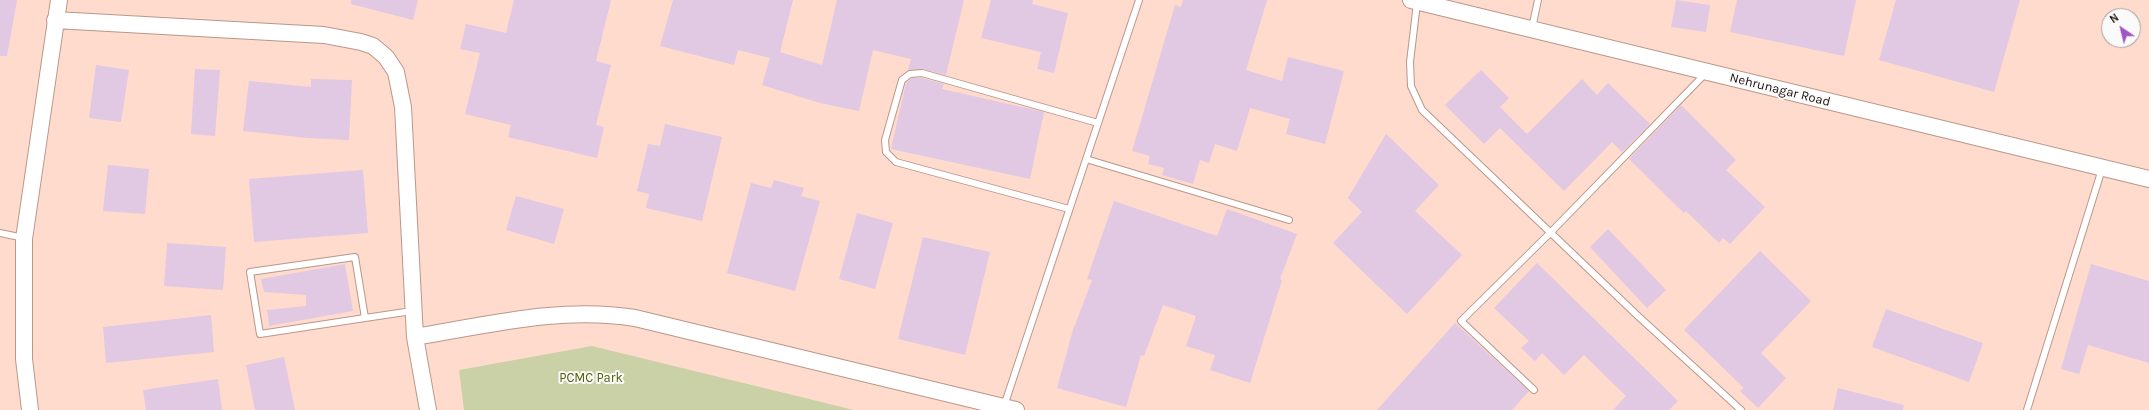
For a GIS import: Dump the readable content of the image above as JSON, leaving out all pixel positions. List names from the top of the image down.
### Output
{
  "streets": {
    "street": ["Nehrunagar Road"]
  },
  "parks": ["PCMC Park"],
  "north": "top left"
}
